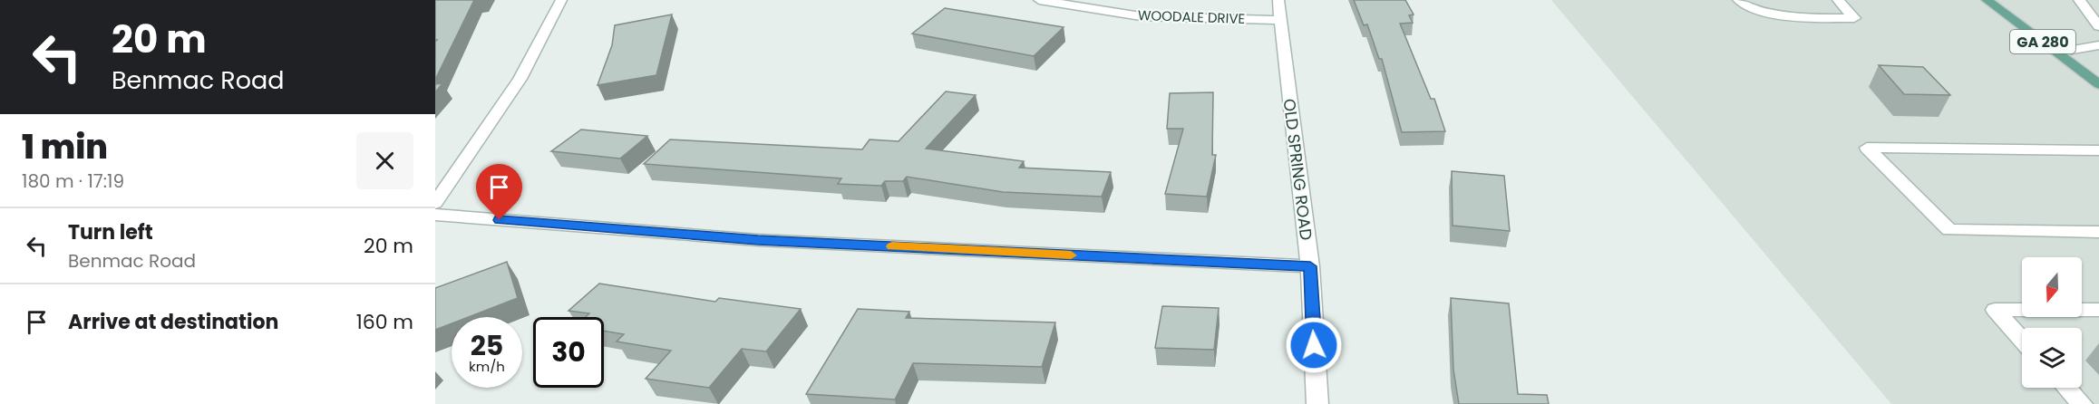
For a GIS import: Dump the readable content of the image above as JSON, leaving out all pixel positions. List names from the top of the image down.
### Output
{
  "streets": {
    "main road": ["GA 280"],
    "street": ["WOODALE DRIVE", "OLD SPRING ROAD"]
  },
  "crossings": [
    ["WOODALE DRIVE", "OLD SPRING ROAD"]
  ],
  "north": "bottom",
  "page": {
    "turn": ["20 m", "Benmac Road"],
    "heading": ["1 min", "180 m · 17:19"],
    "list": [
      {
        "name": "Turn left",
        "note": "Benmac Road",
        "value": "20 m"
      },
      {
        "name": "Arrive at destination",
        "value": "160 m"
      }
    ],
    "speed": "25 km/h",
    "limit": "30"
  }
}
